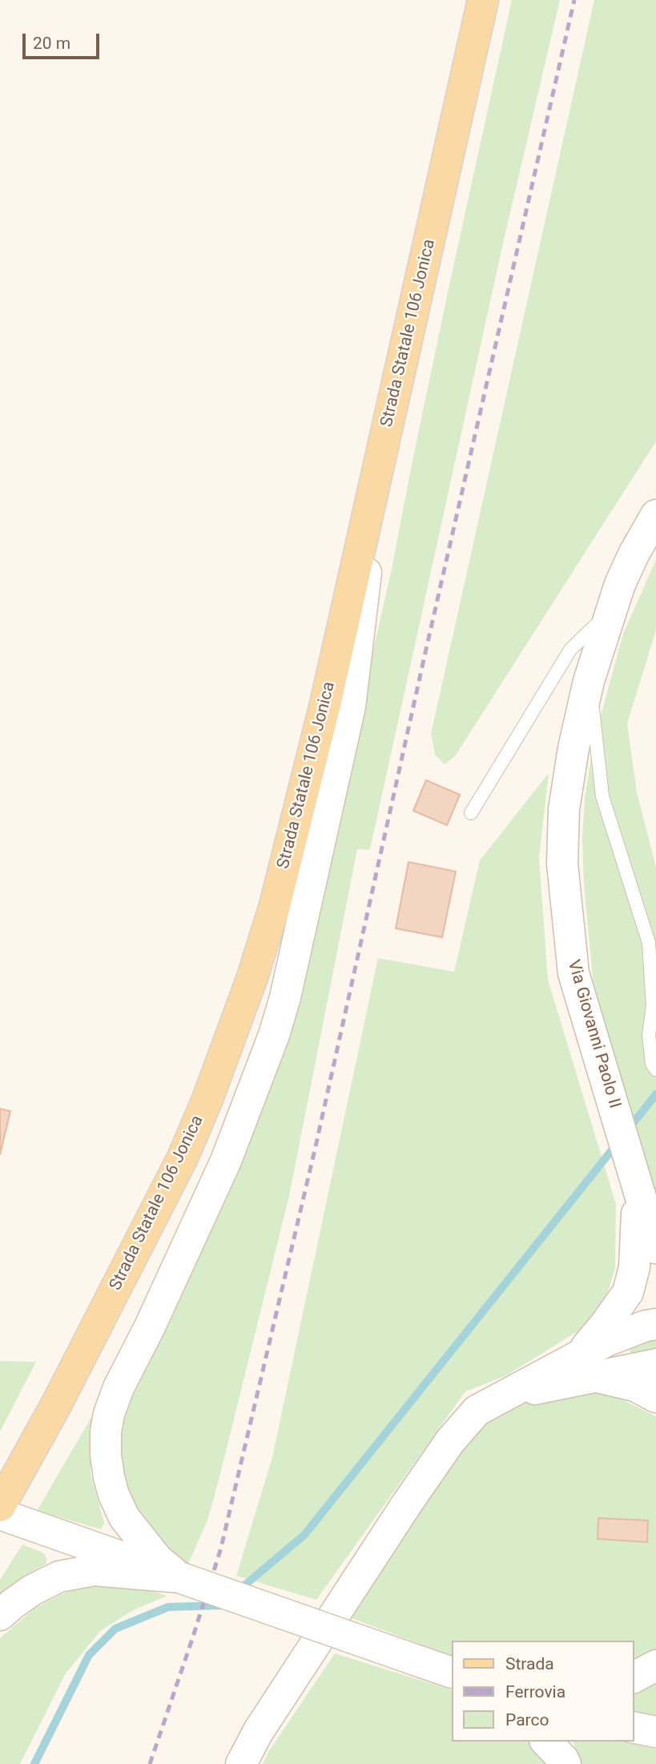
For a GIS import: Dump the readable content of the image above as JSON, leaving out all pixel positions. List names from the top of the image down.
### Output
{
  "streets": {
    "main road": ["Strada Statale 106 Jonica", "Via Giovanni Paolo II"]
  },
  "legend": ["Strada", "Ferrovia", "Parco"],
  "scale_bar": "20 m"
}
